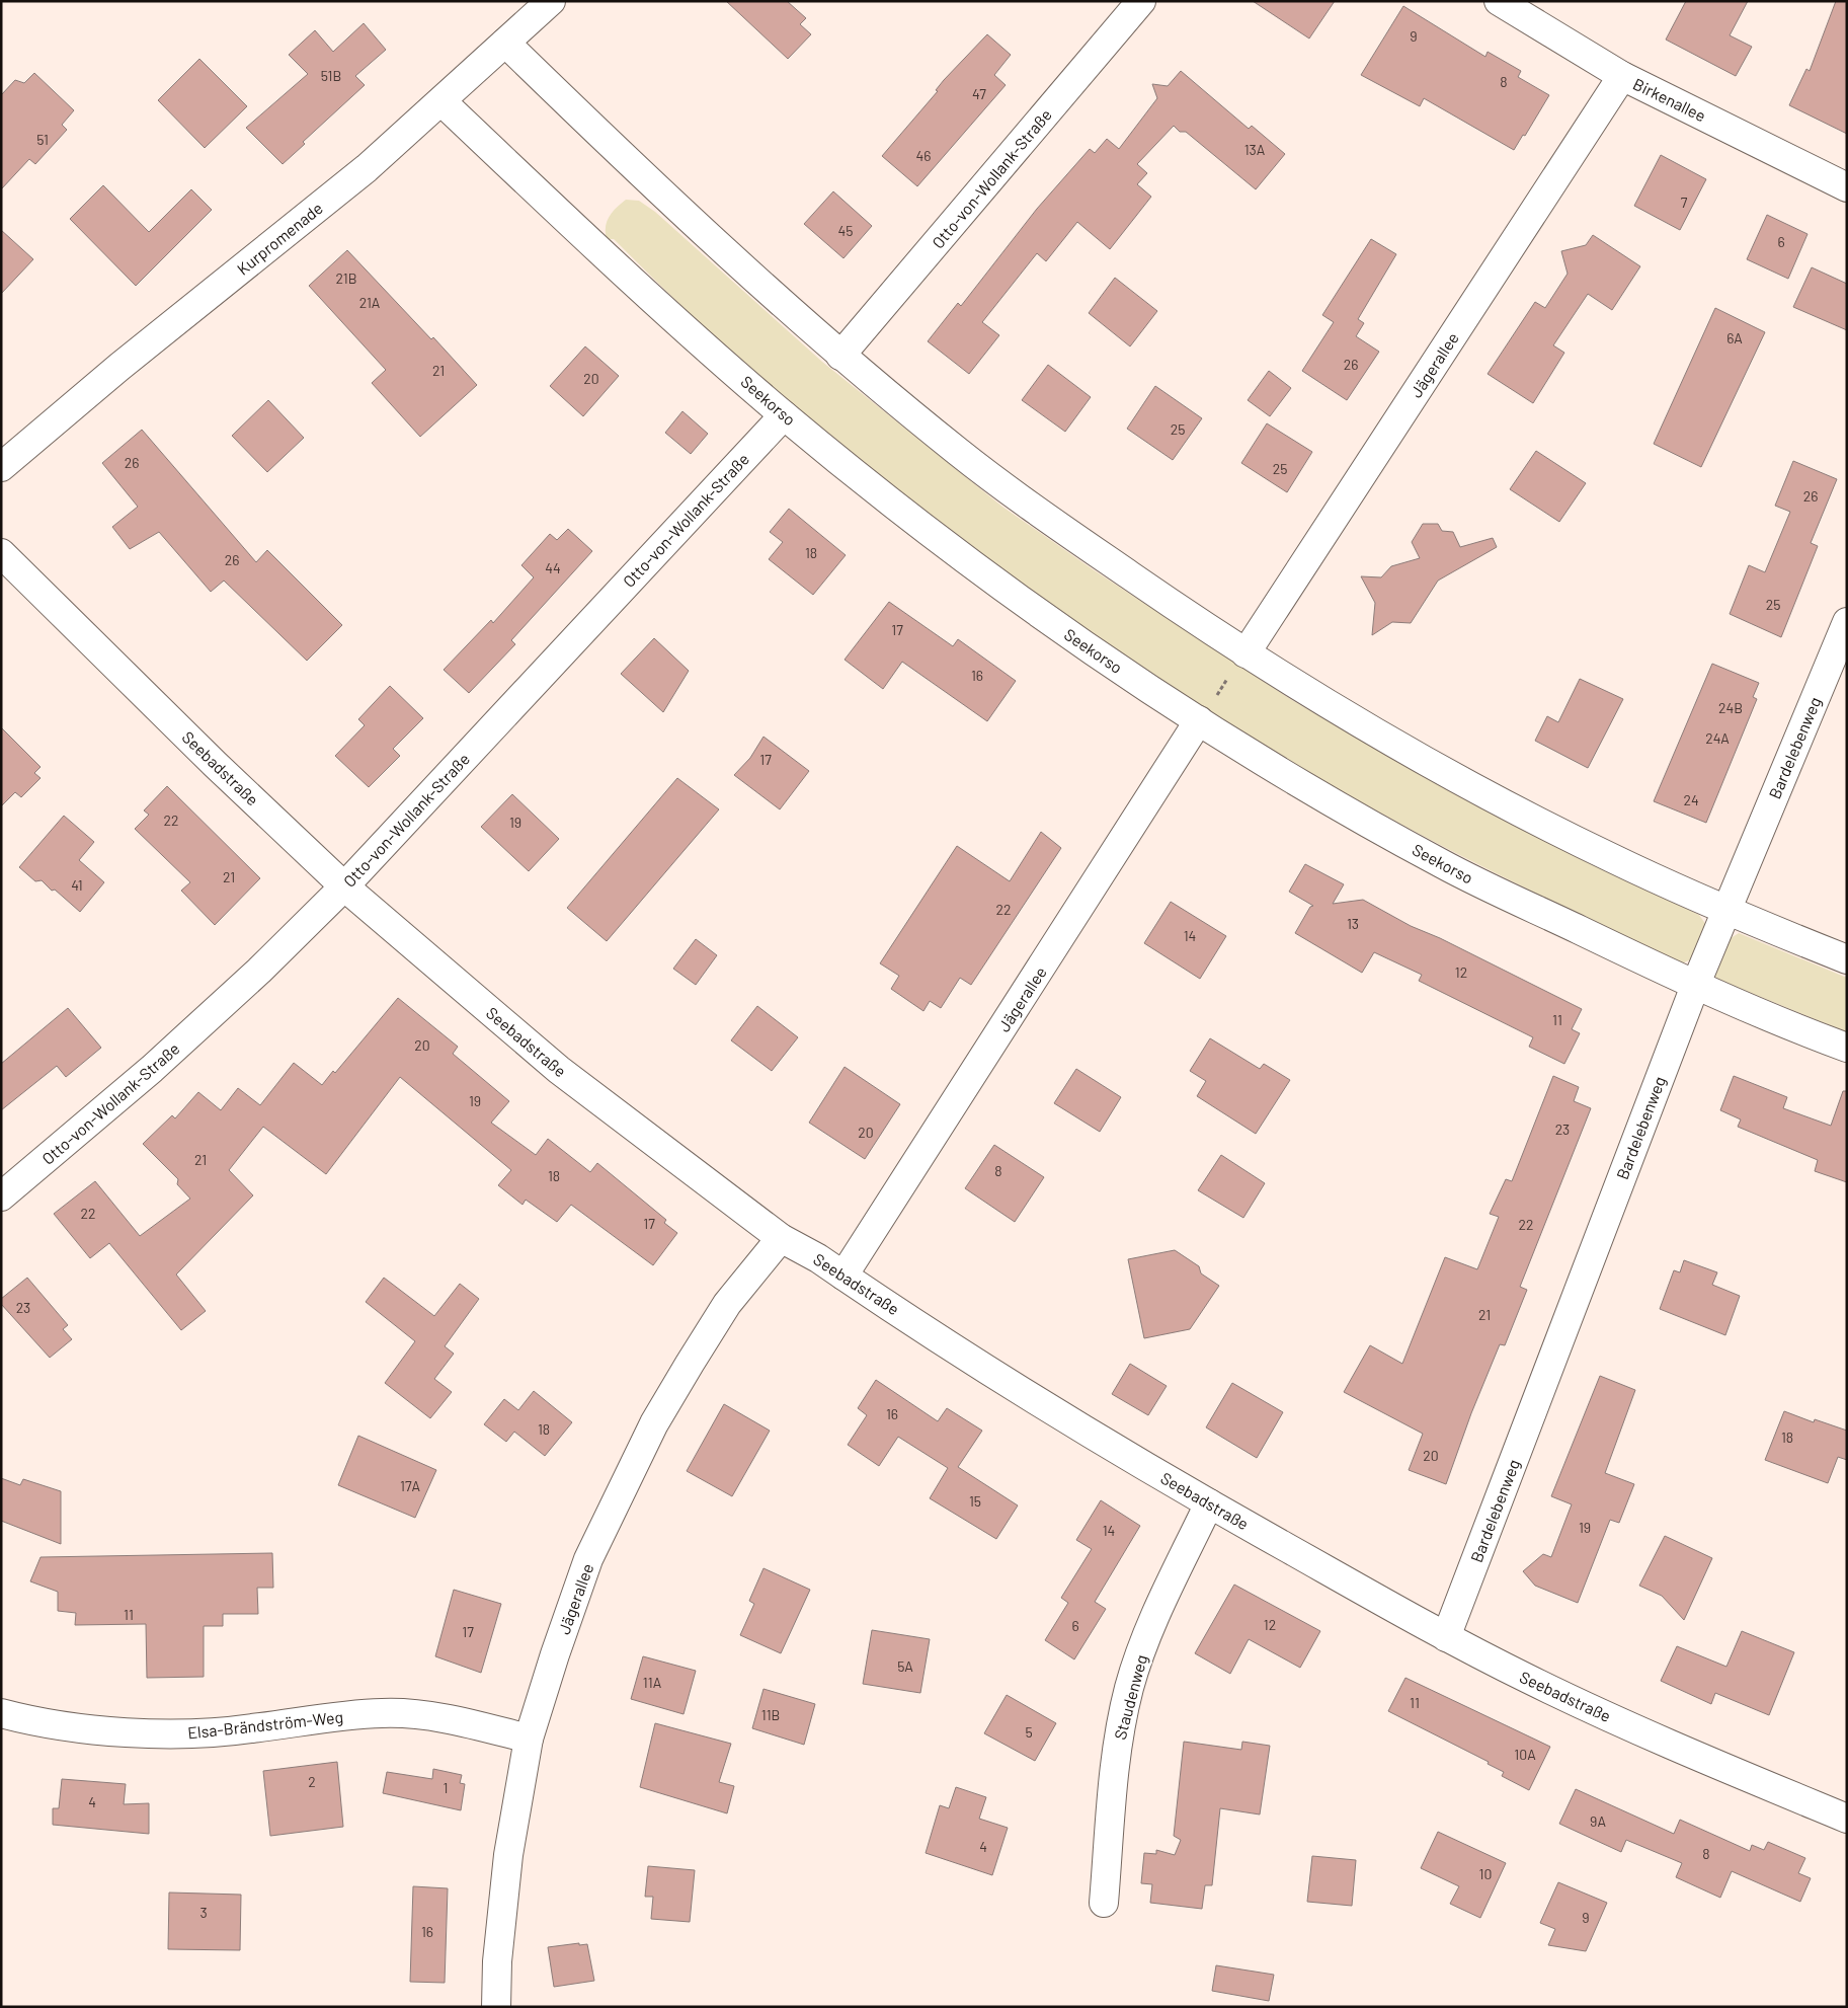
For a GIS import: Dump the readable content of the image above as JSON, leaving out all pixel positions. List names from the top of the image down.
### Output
{
  "streets": {
    "street": [
      "Birkenallee",
      "Otto-von-Wollank-Straße",
      "Kurpromenade",
      "Jägerallee",
      "Seekorso",
      "Bardelebenweg",
      "Seebadstraße",
      "Staudenweg",
      "Elsa-Brändström-Weg"
    ]
  },
  "crossings": [
    ["Birkenallee", "Jägerallee"],
    ["Otto-von-Wollank-Straße", "Seekorso"],
    ["Otto-von-Wollank-Straße", "Seebadstraße"],
    ["Kurpromenade", "Seekorso"],
    ["Jägerallee", "Seekorso"],
    ["Jägerallee", "Seebadstraße"],
    ["Jägerallee", "Elsa-Brändström-Weg"],
    ["Seekorso", "Bardelebenweg"],
    ["Bardelebenweg", "Seebadstraße"],
    ["Seebadstraße", "Staudenweg"]
  ],
  "house_numbers": [
    "9",
    "51B",
    "8",
    "47",
    "51",
    "13A",
    "46",
    "7",
    "45",
    "6",
    "21B",
    "21A",
    "6A",
    "26",
    "21",
    "20",
    "25",
    "26",
    "25",
    "26",
    "18",
    "26",
    "44",
    "25",
    "17",
    "16",
    "24B",
    "24A",
    "17",
    "24",
    "22",
    "19",
    "21",
    "41",
    "22",
    "13",
    "14",
    "12",
    "11",
    "20",
    "19",
    "23",
    "20",
    "21",
    "8",
    "18",
    "22",
    "17",
    "22",
    "23",
    "21",
    "16",
    "18",
    "18",
    "20",
    "17A",
    "15",
    "19",
    "14",
    "11",
    "12",
    "6",
    "17",
    "5A",
    "11A",
    "11",
    "11B",
    "5",
    "10A",
    "2",
    "1",
    "4",
    "9A",
    "4",
    "8",
    "10",
    "3",
    "9",
    "16"
  ]
}
